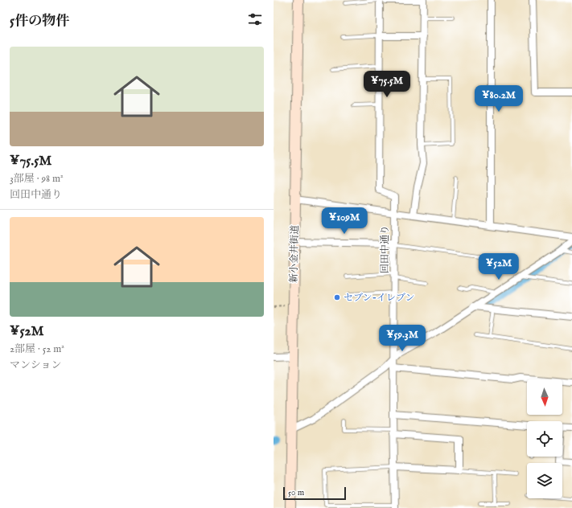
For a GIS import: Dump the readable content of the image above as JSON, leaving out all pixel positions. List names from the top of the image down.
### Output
{
  "streets": {
    "main road": ["新小金井街道"],
    "street": ["回田中通り"]
  },
  "places": ["セブン-イレブン"],
  "scale_bar": "50 m",
  "north": "bottom",
  "page": {
    "heading": "5件の物件",
    "list": [
      {
        "name": "¥75.5M",
        "note": "3部屋 · 98 m² · 回田中通り"
      },
      {
        "name": "¥52M",
        "note": "2部屋 · 52 m² · マンション"
      }
    ],
    "price": [
      "¥75.5M",
      "¥80.2M",
      "¥109M",
      "¥52M",
      "¥59.3M"
    ],
    "scale": "50 m"
  }
}
